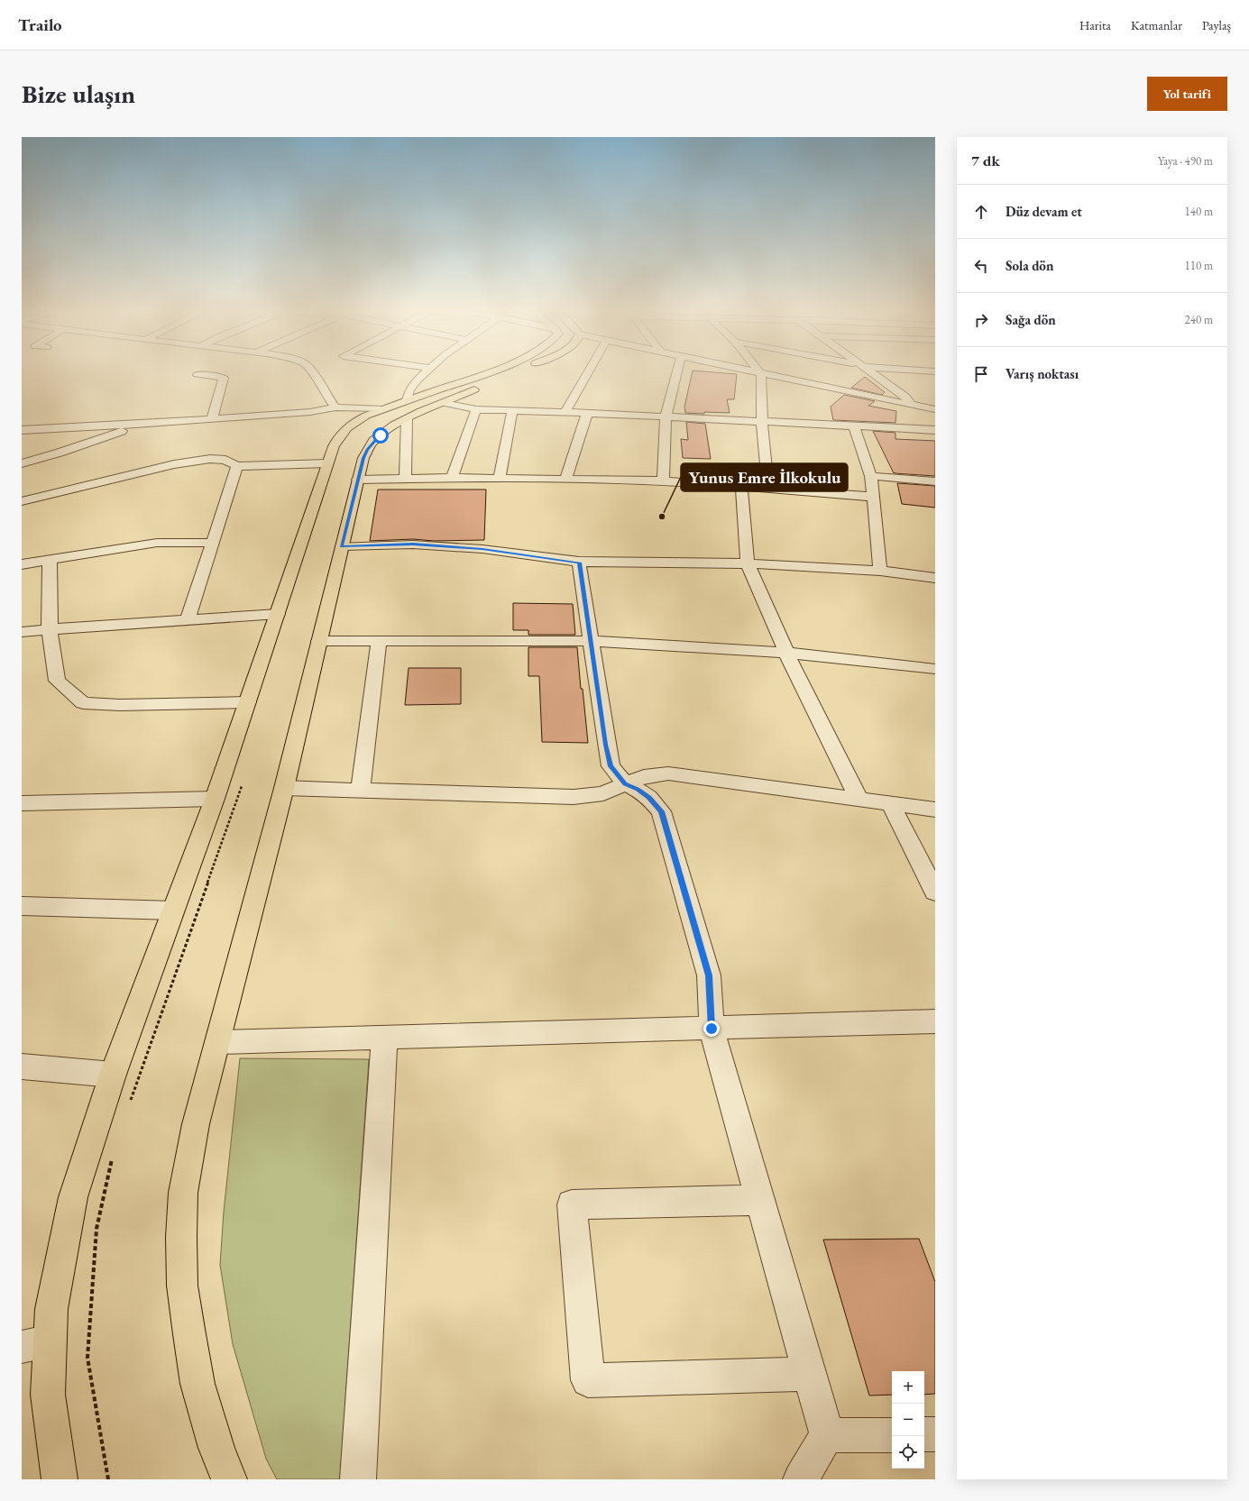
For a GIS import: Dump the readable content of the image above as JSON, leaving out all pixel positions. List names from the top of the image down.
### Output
{
  "places": ["Yunus Emre İlkokulu"],
  "page": {
    "header": "Trailo",
    "nav": ["Harita", "Katmanlar", "Paylaş"],
    "buttons": "Yol tarifi",
    "title": "Bize ulaşın",
    "heading": ["7 dk", "Yaya · 490 m"],
    "list": [
      ["Düz devam et", "140 m"],
      ["Sola dön", "110 m"],
      ["Sağa dön", "240 m"],
      "Varış noktası"
    ],
    "map_buttons": ["+", "−"]
  }
}
